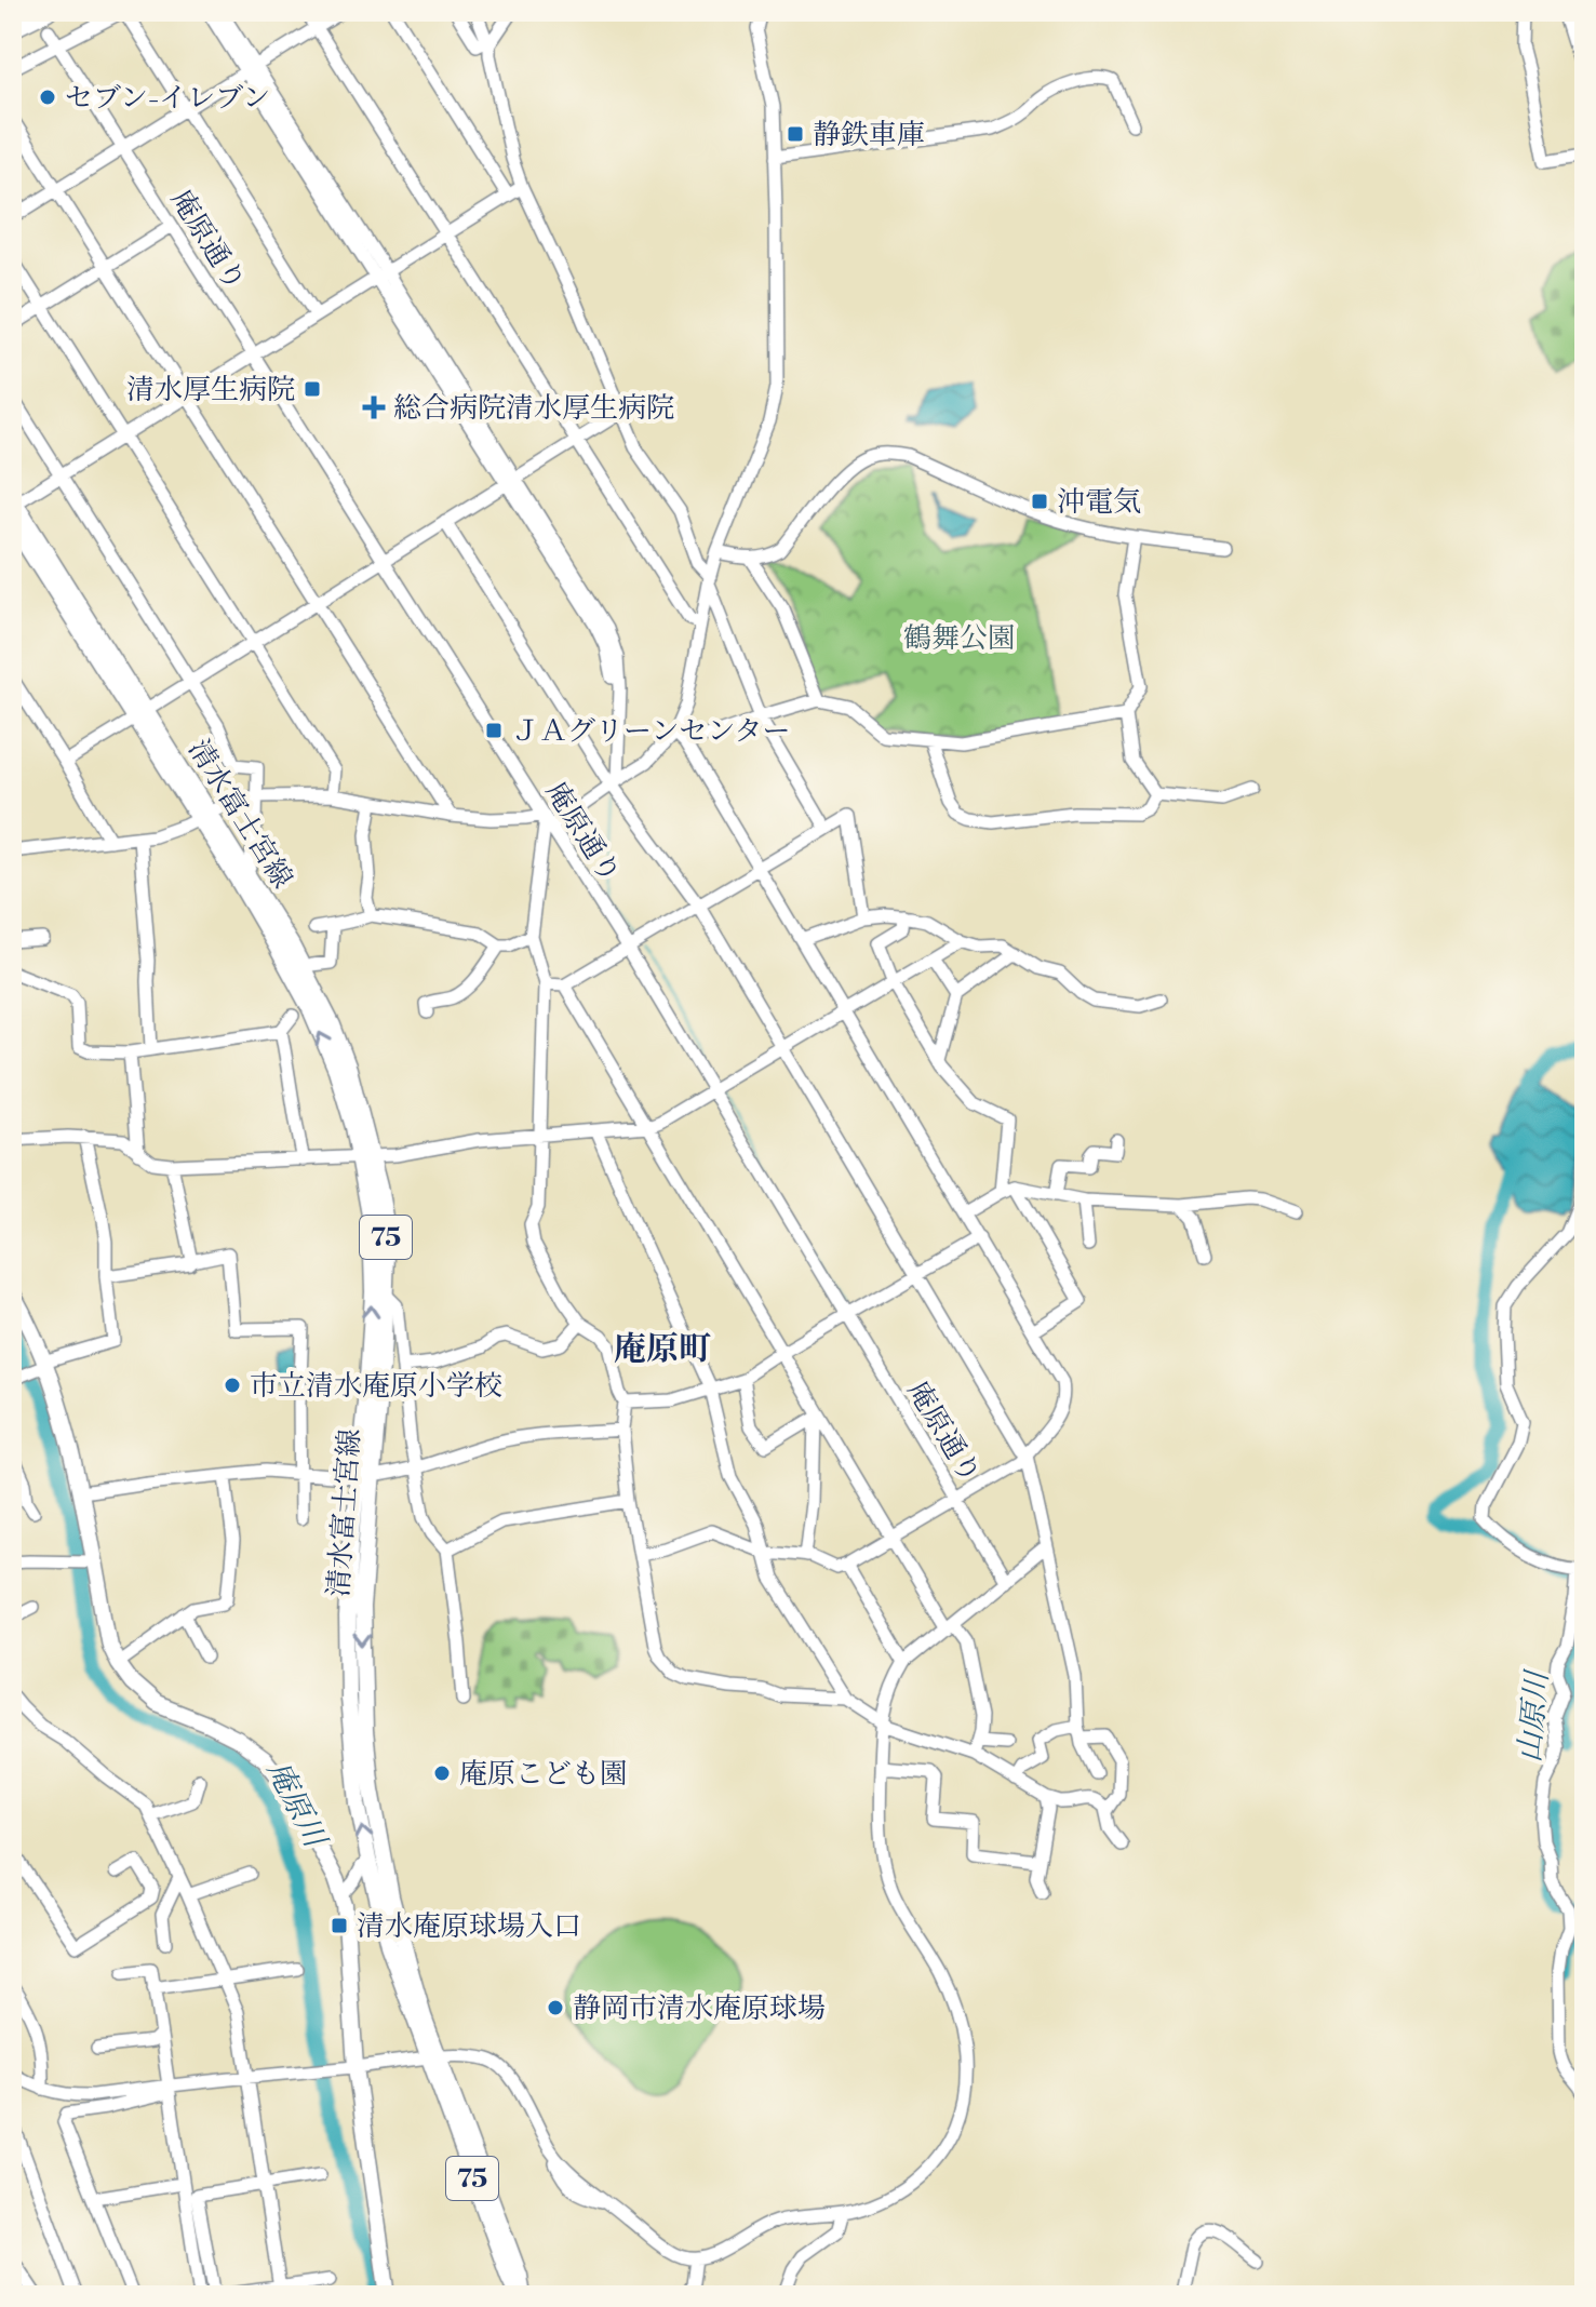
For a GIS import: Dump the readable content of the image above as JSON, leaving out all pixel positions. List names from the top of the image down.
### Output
{
  "streets": {
    "main road": ["清水富士宮線", "75"],
    "street": ["庵原通り"]
  },
  "districts": ["庵原町"],
  "water": ["山原川", "庵原川"],
  "parks": ["鶴舞公園"],
  "places": {
    "other": [
      "セブン-イレブン",
      "市立清水庵原小学校",
      "庵原こども園",
      "静岡市清水庵原球場"
    ],
    "transit": [
      "静鉄車庫",
      "清水厚生病院",
      "沖電気",
      "ＪＡグリーンセンター",
      "清水庵原球場入口"
    ],
    "health": ["総合病院清水厚生病院"]
  }
}
